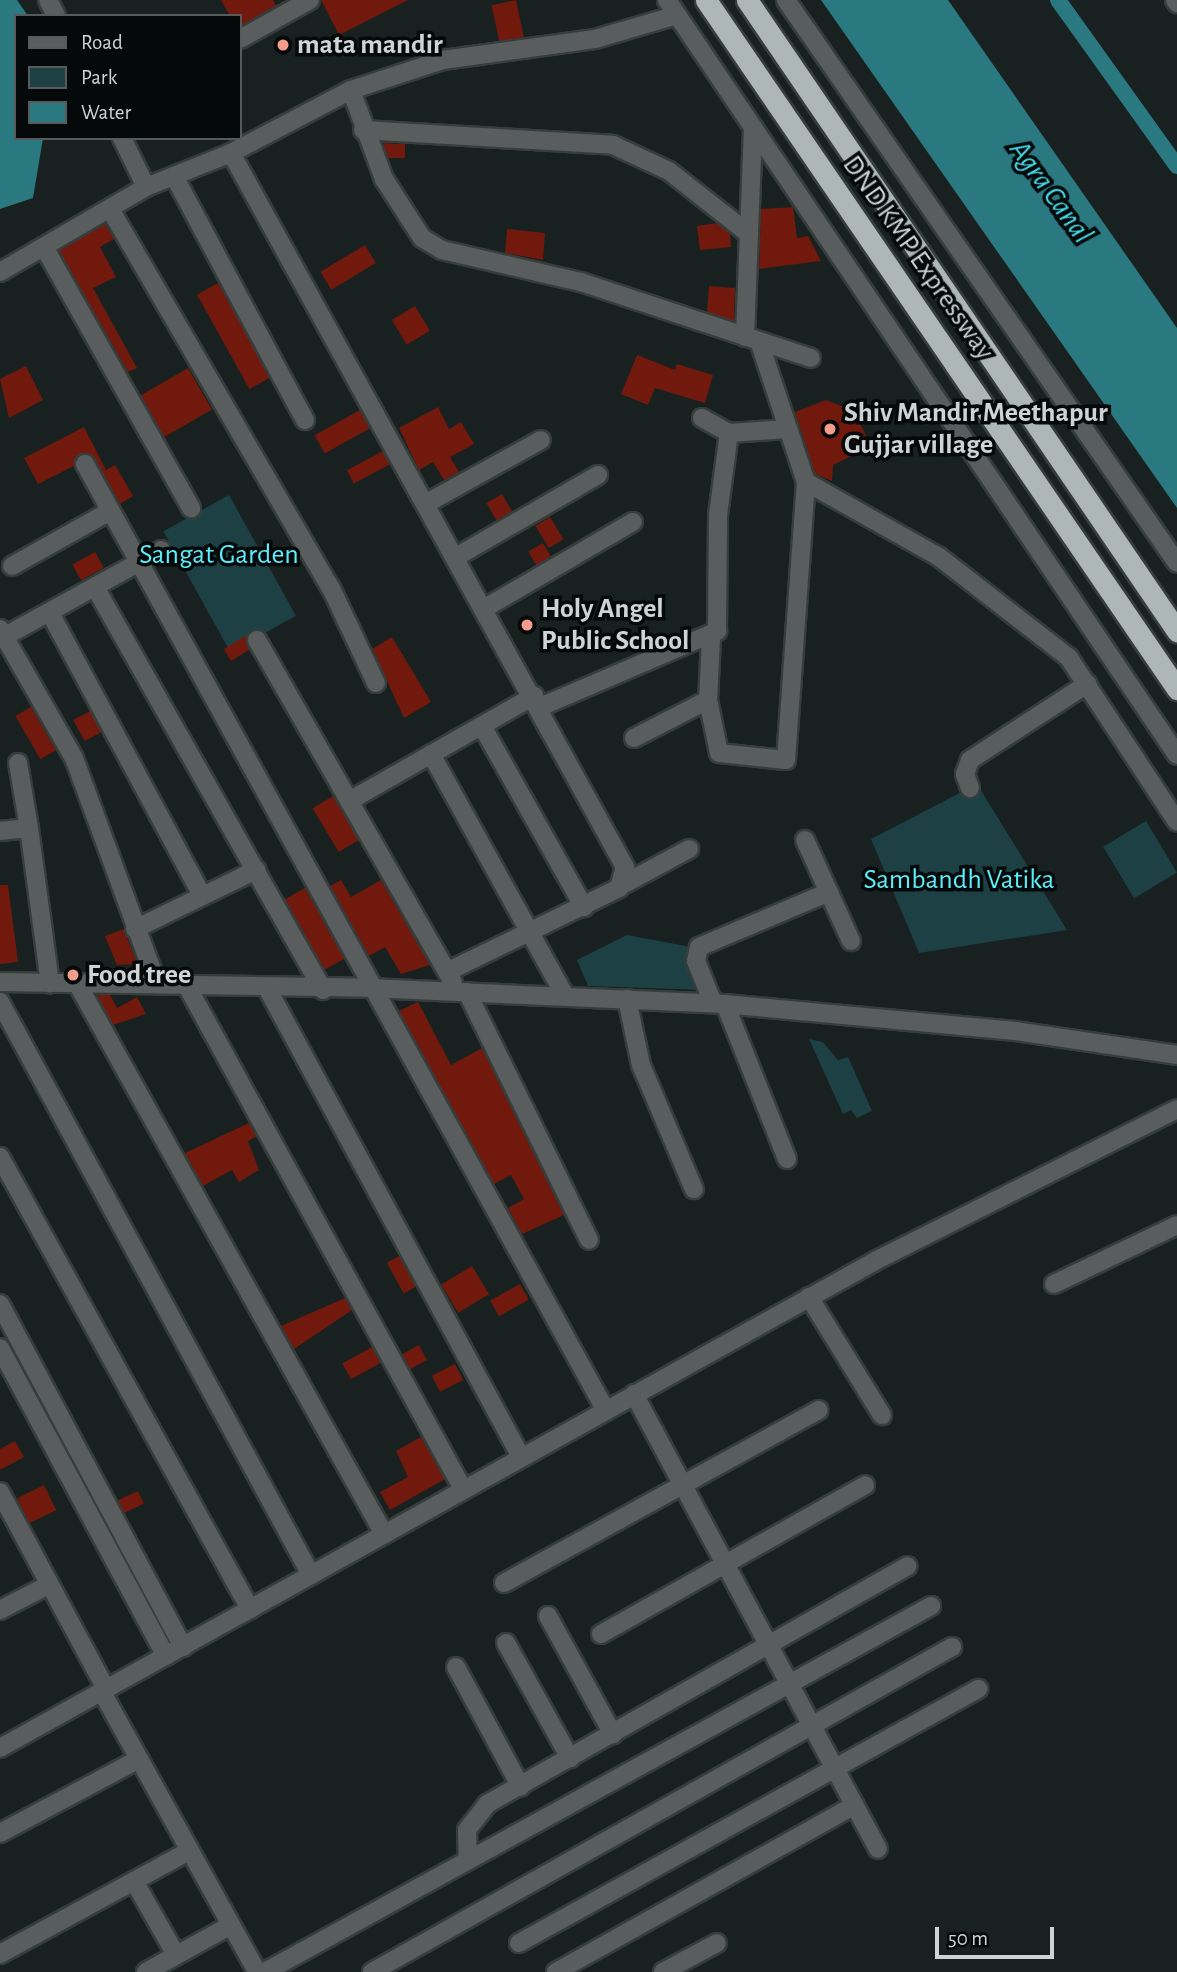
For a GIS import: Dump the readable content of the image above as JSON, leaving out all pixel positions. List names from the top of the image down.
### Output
{
  "streets": {
    "highway": ["DND KMP Expressway"]
  },
  "water": ["Agra Canal"],
  "parks": ["Sangat Garden", "Sambandh Vatika"],
  "places": [
    "mata mandir",
    "Shiv Mandir Meethapur Gujjar village",
    "Holy Angel Public School",
    "Food tree"
  ],
  "legend": ["Road", "Park", "Water"],
  "scale_bar": "50 m"
}
